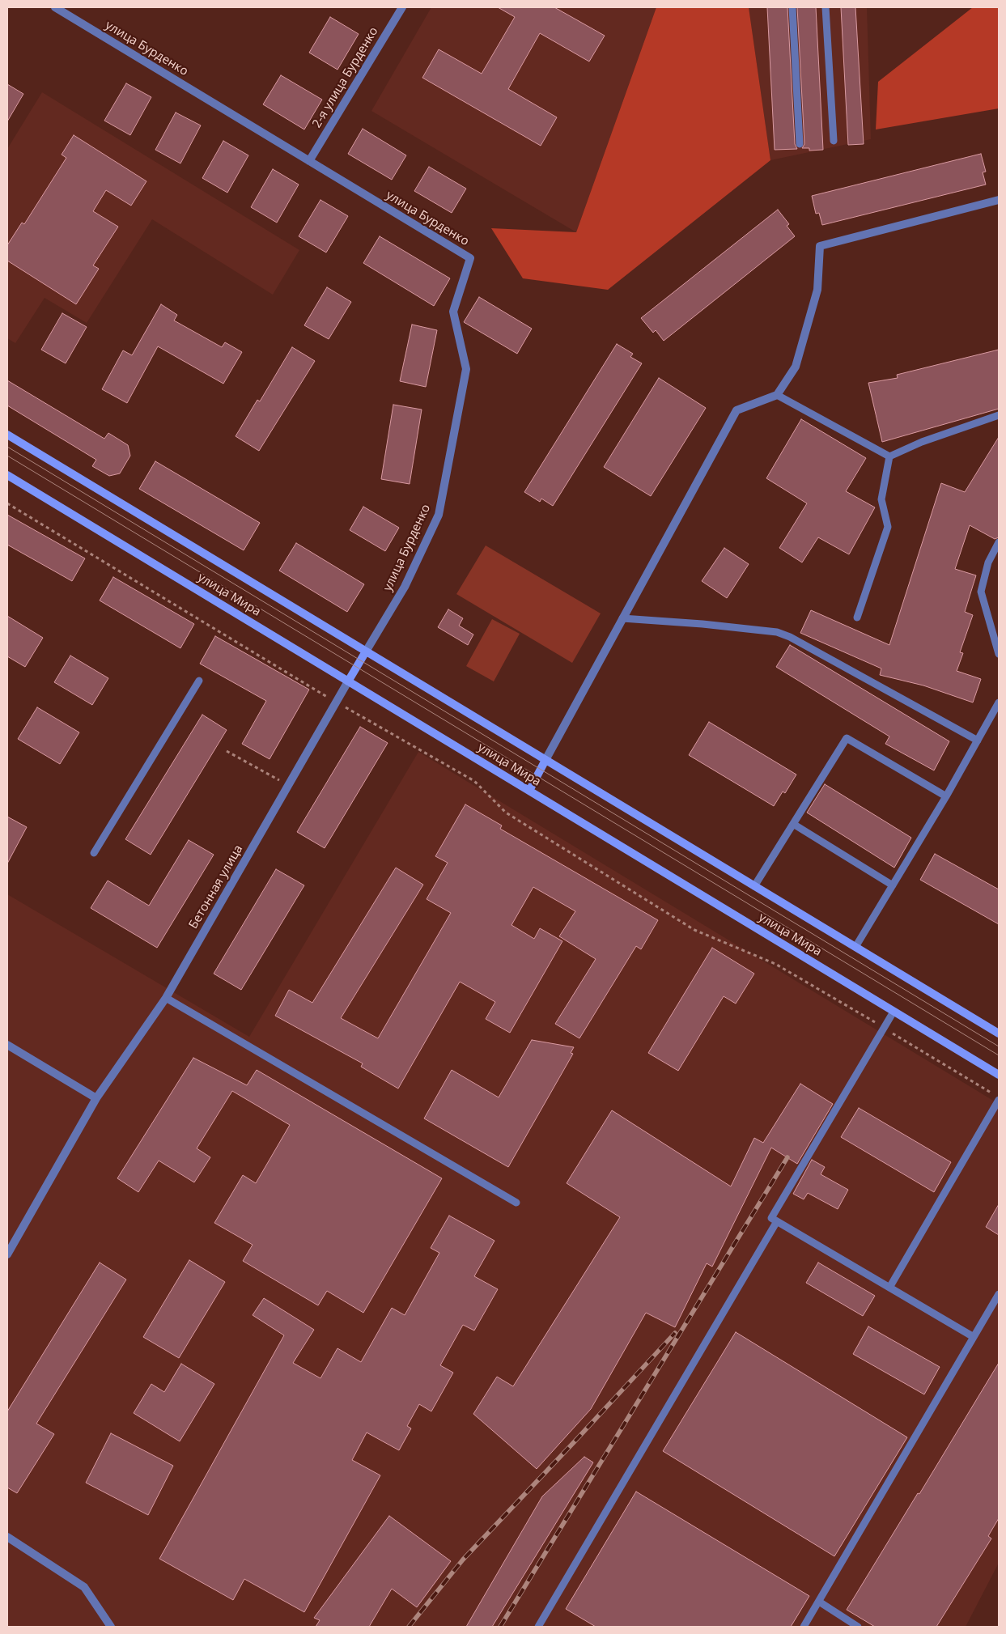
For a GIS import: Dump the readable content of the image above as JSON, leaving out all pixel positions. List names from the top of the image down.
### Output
{
  "streets": {
    "street": [
      "улица Бурденко",
      "2-я улица Бурденко",
      "улица Мира",
      "Бетонная улица"
    ]
  },
  "crossings": [
    ["улица Бурденко", "2-я улица Бурденко"],
    ["улица Бурденко", "улица Мира"],
    ["улица Мира", "Бетонная улица"]
  ]
}
